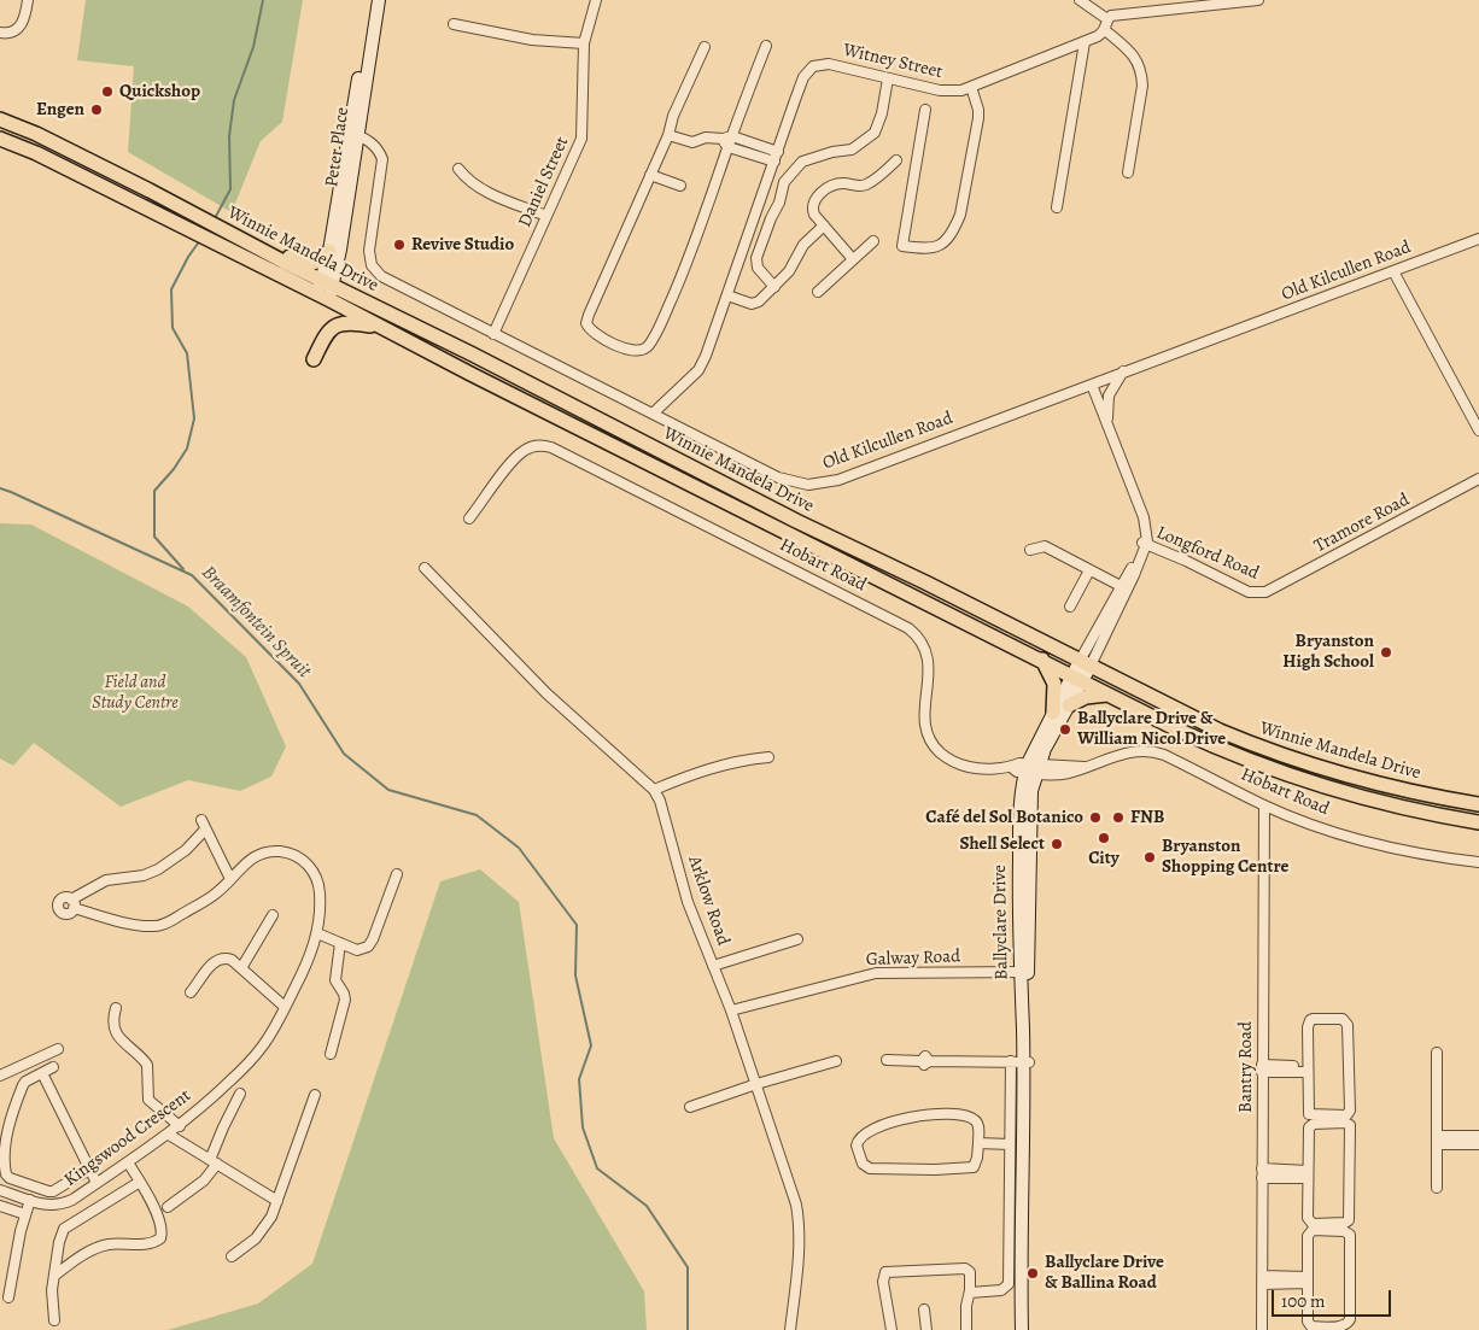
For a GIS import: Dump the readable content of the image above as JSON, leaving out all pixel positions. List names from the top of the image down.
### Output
{
  "streets": {
    "main road": ["Winnie Mandela Drive"],
    "street": [
      "Witney Street",
      "Peter Place",
      "Daniel Street",
      "Old Kilcullen Road",
      "Tramore Road",
      "Longford Road",
      "Hobart Road",
      "Arklow Road",
      "Ballyclare Drive",
      "Galway Road",
      "Bantry Road",
      "Kingswood Crescent"
    ]
  },
  "crossings": [
    ["Witney Street", "Old Kilcullen Road"],
    ["Peter Place", "Winnie Mandela Drive"],
    ["Peter Place", "Old Kilcullen Road"],
    ["Daniel Street", "Old Kilcullen Road"],
    ["Winnie Mandela Drive", "Ballyclare Drive"],
    ["Tramore Road", "Longford Road"],
    ["Longford Road", "Ballyclare Drive"],
    ["Hobart Road", "Ballyclare Drive"],
    ["Hobart Road", "Bantry Road"],
    ["Arklow Road", "Galway Road"],
    ["Ballyclare Drive", "Galway Road"]
  ],
  "water": ["Braamfontein Spruit"],
  "parks": ["Field and Study Centre"],
  "places": [
    "Quickshop",
    "Engen",
    "Revive Studio",
    "Bryanston High School",
    "Ballyclare Drive & William Nicol Drive",
    "Café del Sol Botanico",
    "FNB",
    "City",
    "Shell Select",
    "Bryanston Shopping Centre",
    "Ballyclare Drive & Ballina Road"
  ],
  "scale_bar": "100 m"
}
